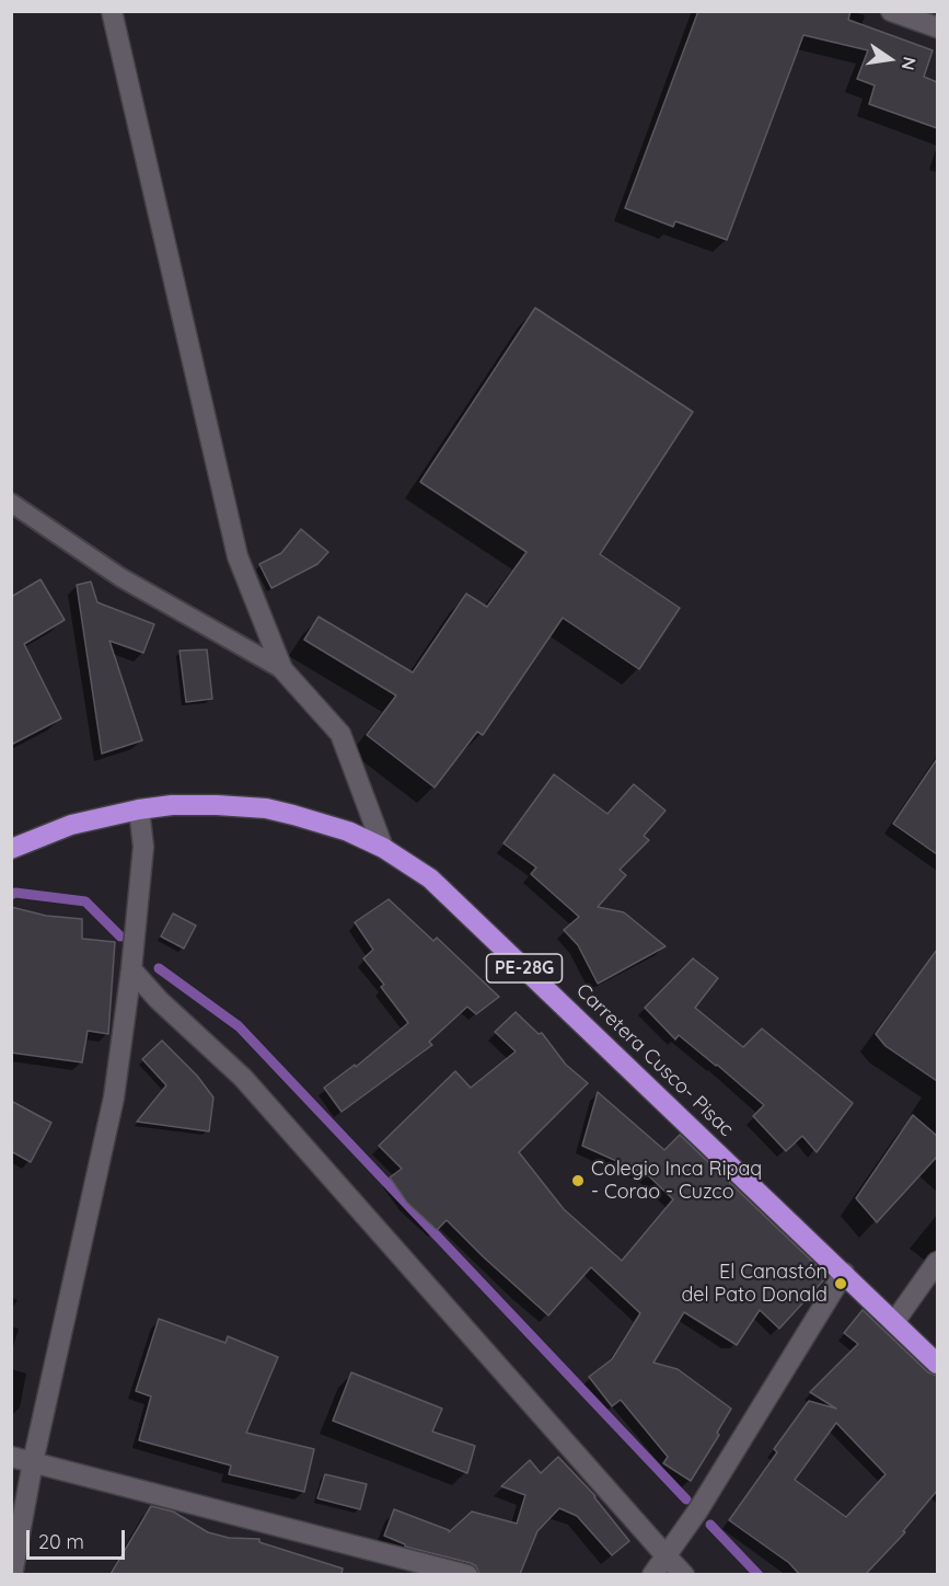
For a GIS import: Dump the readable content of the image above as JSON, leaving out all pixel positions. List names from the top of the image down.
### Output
{
  "streets": {
    "highway": ["PE-28G", "Carretera Cusco- Pisac"]
  },
  "places": ["Colegio Inca Ripaq - Corao - Cuzco", "El Canastón del Pato Donald"],
  "scale_bar": "20 m",
  "north": "right"
}
